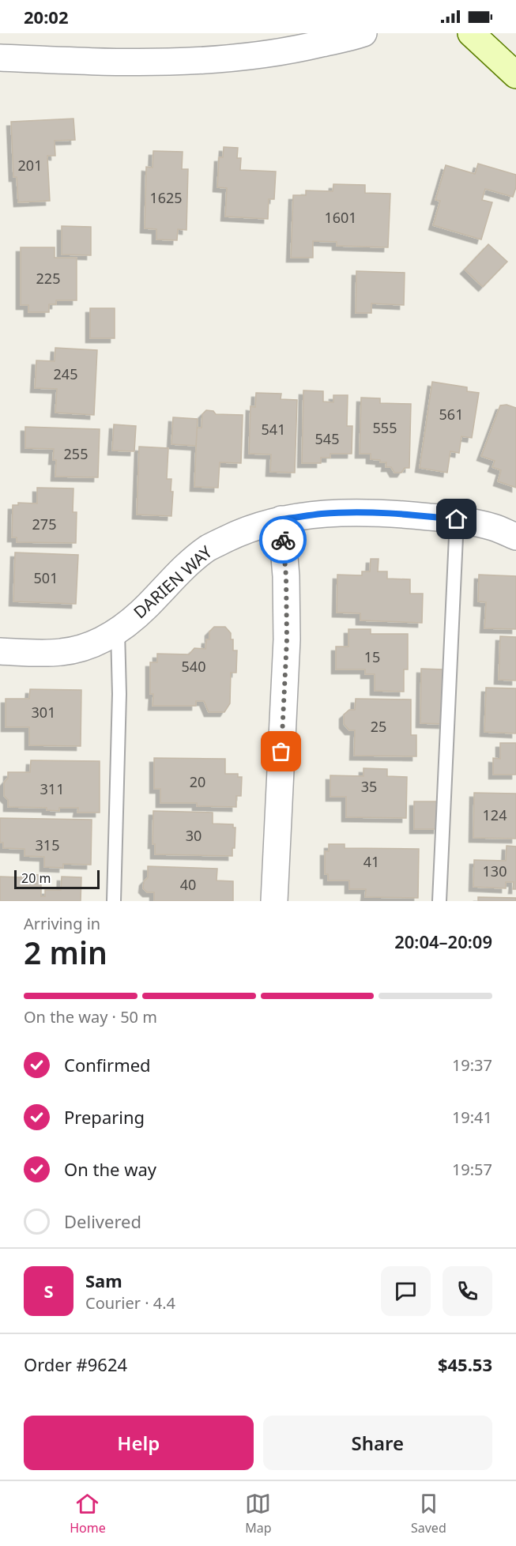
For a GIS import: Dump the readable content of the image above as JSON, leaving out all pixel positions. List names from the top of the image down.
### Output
{
  "streets": {
    "street": ["DARIEN WAY"]
  },
  "house_numbers": [
    "201",
    "1625",
    "1601",
    "225",
    "245",
    "561",
    "555",
    "541",
    "545",
    "255",
    "275",
    "501",
    "15",
    "540",
    "301",
    "25",
    "20",
    "35",
    "311",
    "124",
    "30",
    "315",
    "41",
    "130",
    "40"
  ],
  "scale_bar": "20 m",
  "page": {
    "status": "20:02",
    "scale": "20 m",
    "heading": ["2 min", "Arriving in", "20:04–20:09"],
    "panel": [
      "Sam",
      "Courier · 4.4",
      "Order #9624",
      "$45.53"
    ],
    "bar": "On the way · 50 m",
    "list": [
      ["Confirmed", "19:37"],
      ["Preparing", "19:41"],
      ["On the way", "19:57"],
      "Delivered"
    ],
    "round": "S",
    "buttons": ["Help", "Share"],
    "tabs": ["Home", "Map", "Saved"]
  }
}
